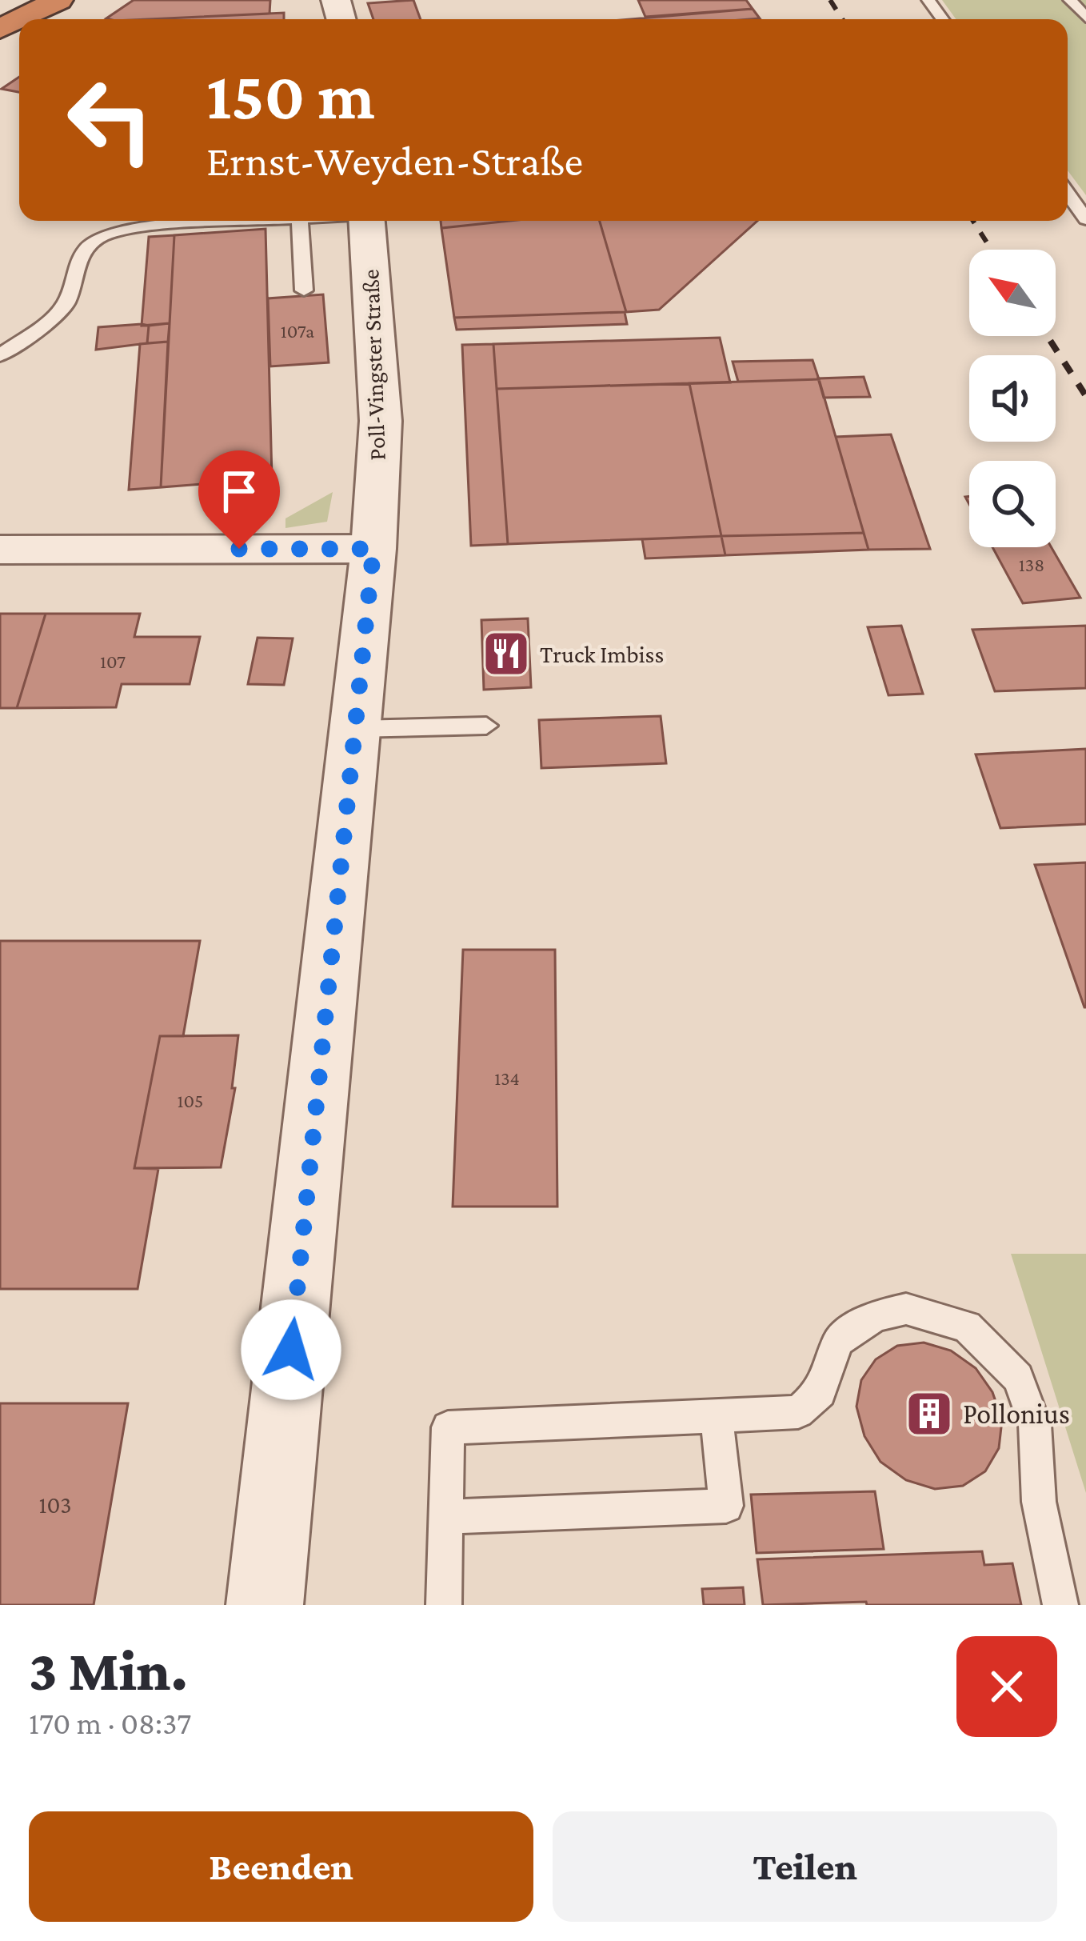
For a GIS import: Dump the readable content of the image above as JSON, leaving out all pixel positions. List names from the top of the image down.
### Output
{
  "streets": {
    "street": ["Poll-Vingster Straße"]
  },
  "places": {
    "restaurant": ["Truck Imbiss"],
    "building": ["Pollonius"]
  },
  "house_numbers": [
    "107a",
    "138",
    "107",
    "134",
    "105",
    "103"
  ],
  "north": "top left",
  "page": {
    "turn": ["150 m", "Ernst-Weyden-Straße"],
    "heading": ["3 Min.", "170 m · 08:37"],
    "buttons": ["Beenden", "Teilen"]
  }
}
